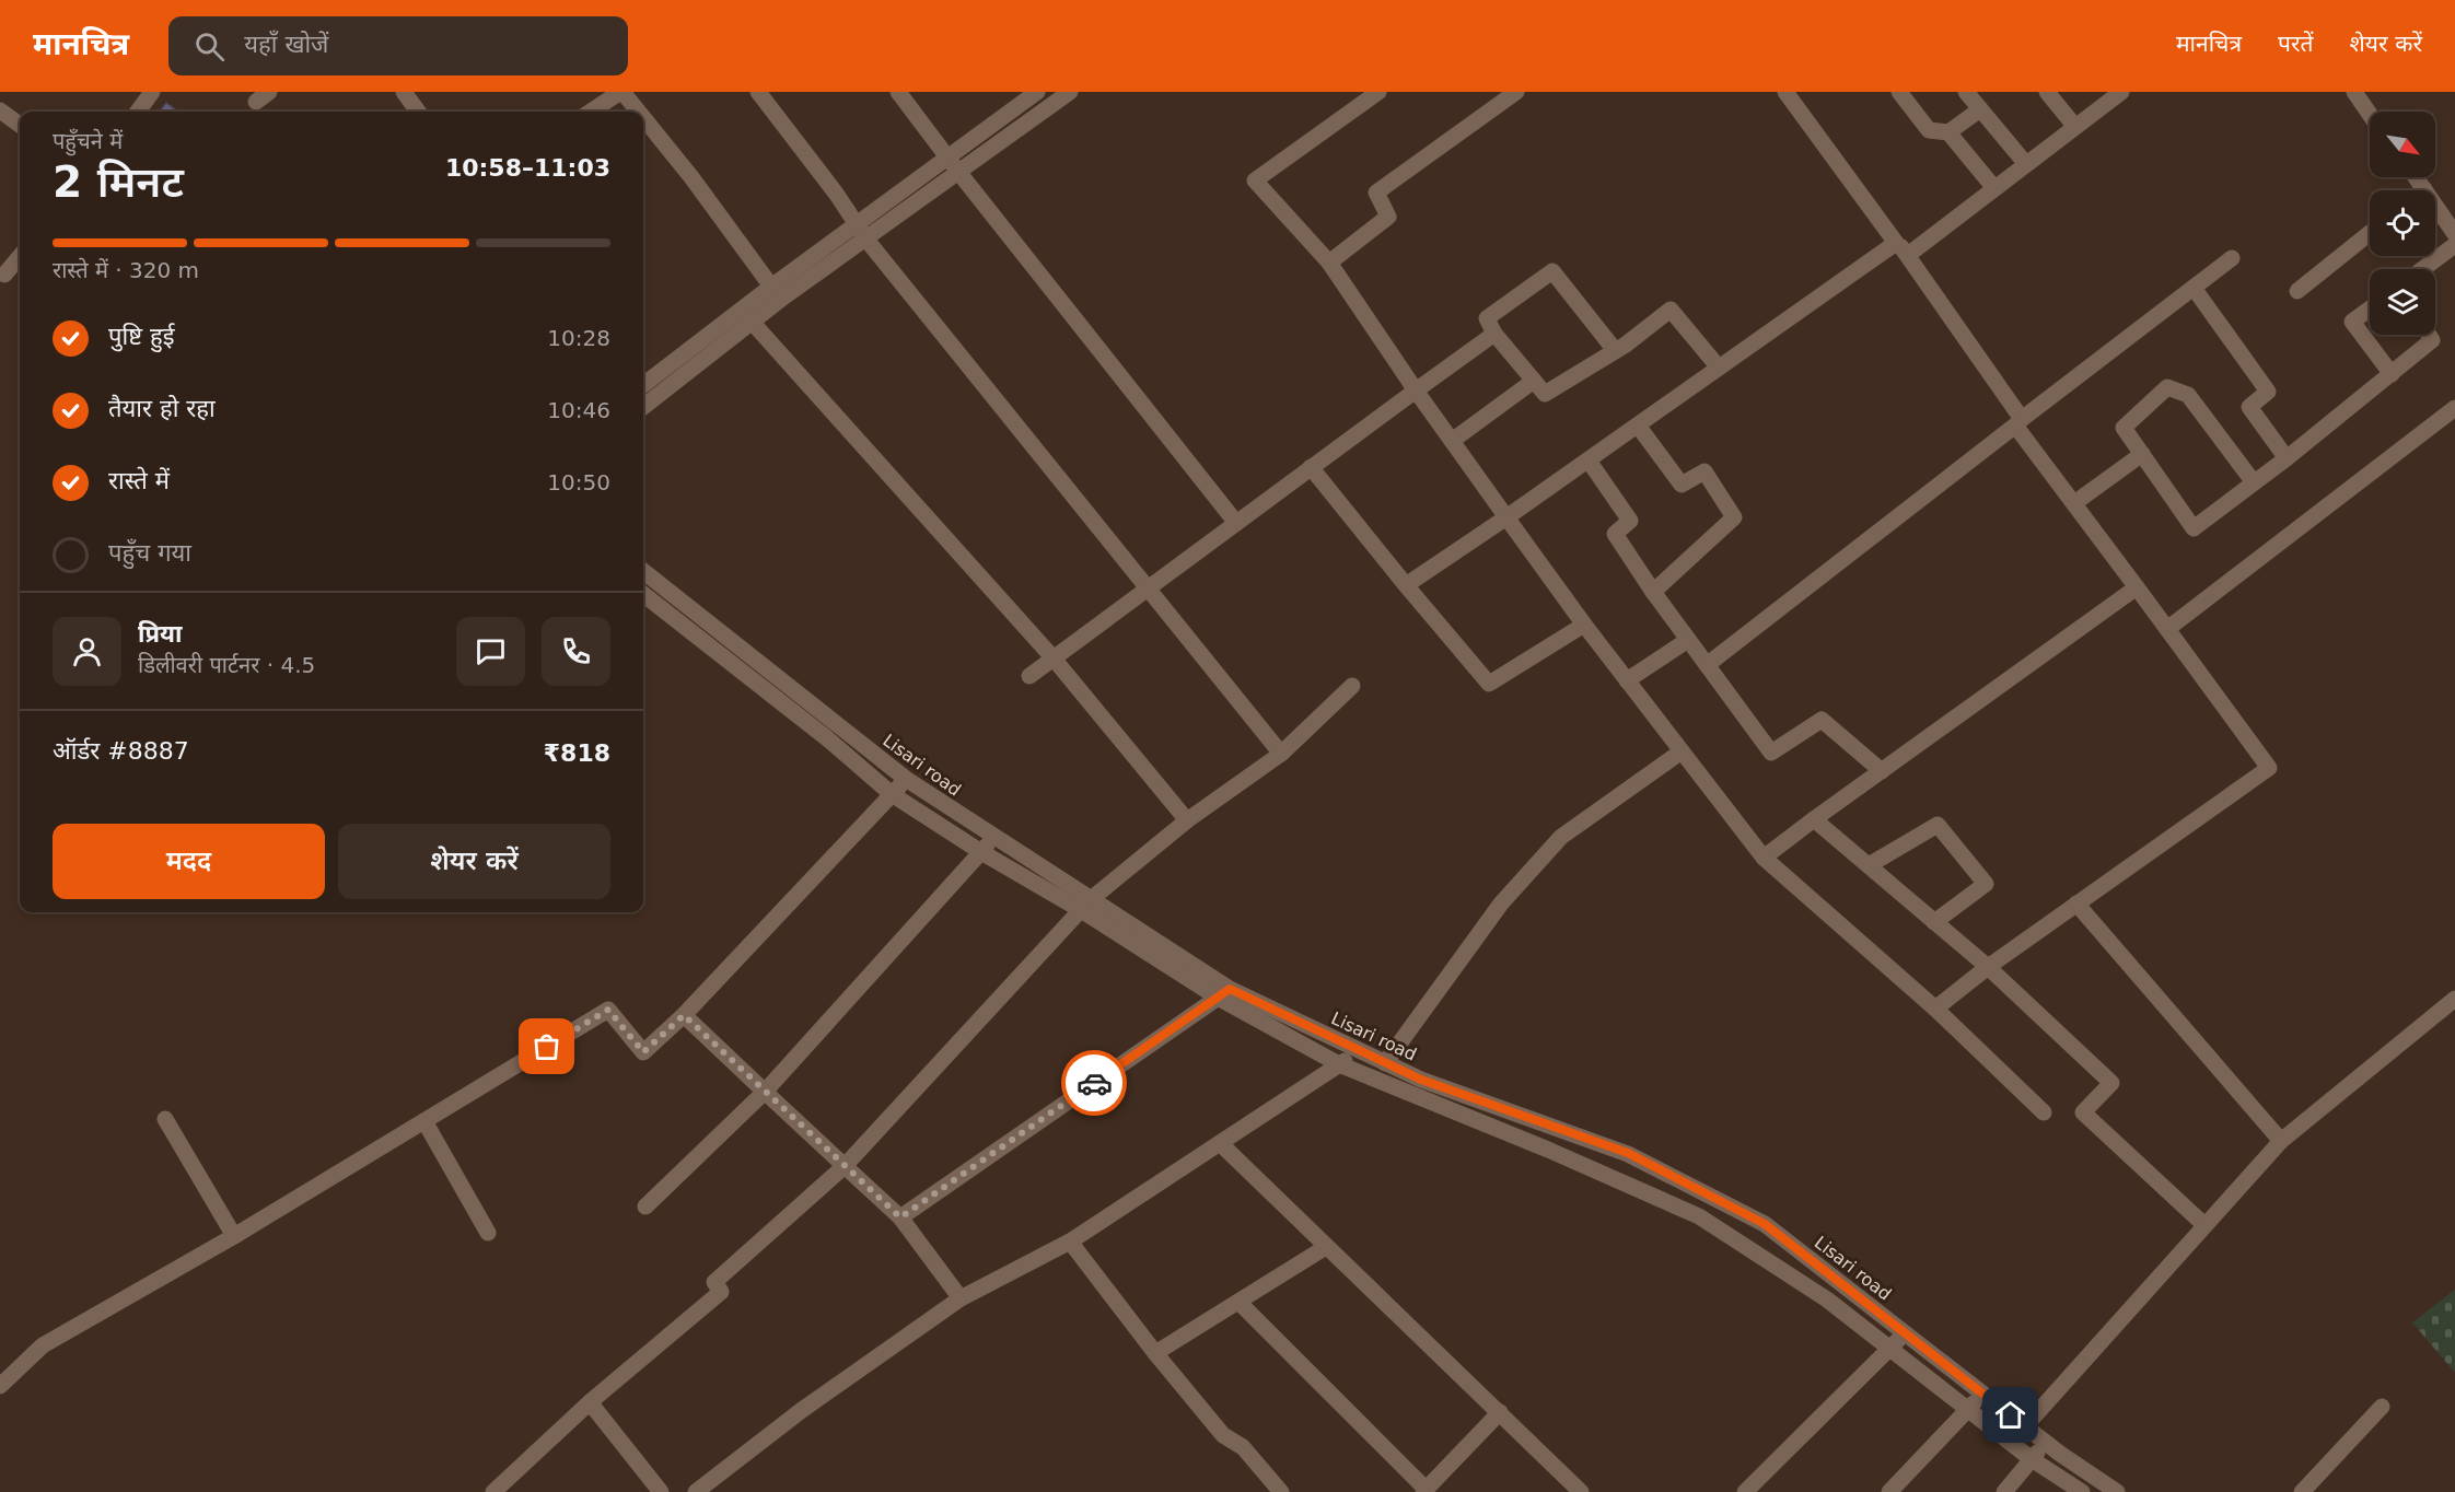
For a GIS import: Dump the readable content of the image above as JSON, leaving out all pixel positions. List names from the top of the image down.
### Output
{
  "streets": {
    "street": ["Lisari road"]
  },
  "north": "bottom right",
  "page": {
    "header": "मानचित्र",
    "search": "यहाँ खोजें",
    "nav": ["मानचित्र", "परतें", "शेयर करें"],
    "heading": ["2 मिनट", "पहुँचने में", "10:58–11:03"],
    "panel": [
      "प्रिया",
      "डिलीवरी पार्टनर · 4.5",
      "ऑर्डर #8887",
      "₹818"
    ],
    "bar": "रास्ते में · 320 m",
    "list": [
      ["पुष्टि हुई", "10:28"],
      ["तैयार हो रहा", "10:46"],
      ["रास्ते में", "10:50"],
      "पहुँच गया"
    ],
    "buttons": ["मदद", "शेयर करें"]
  }
}
